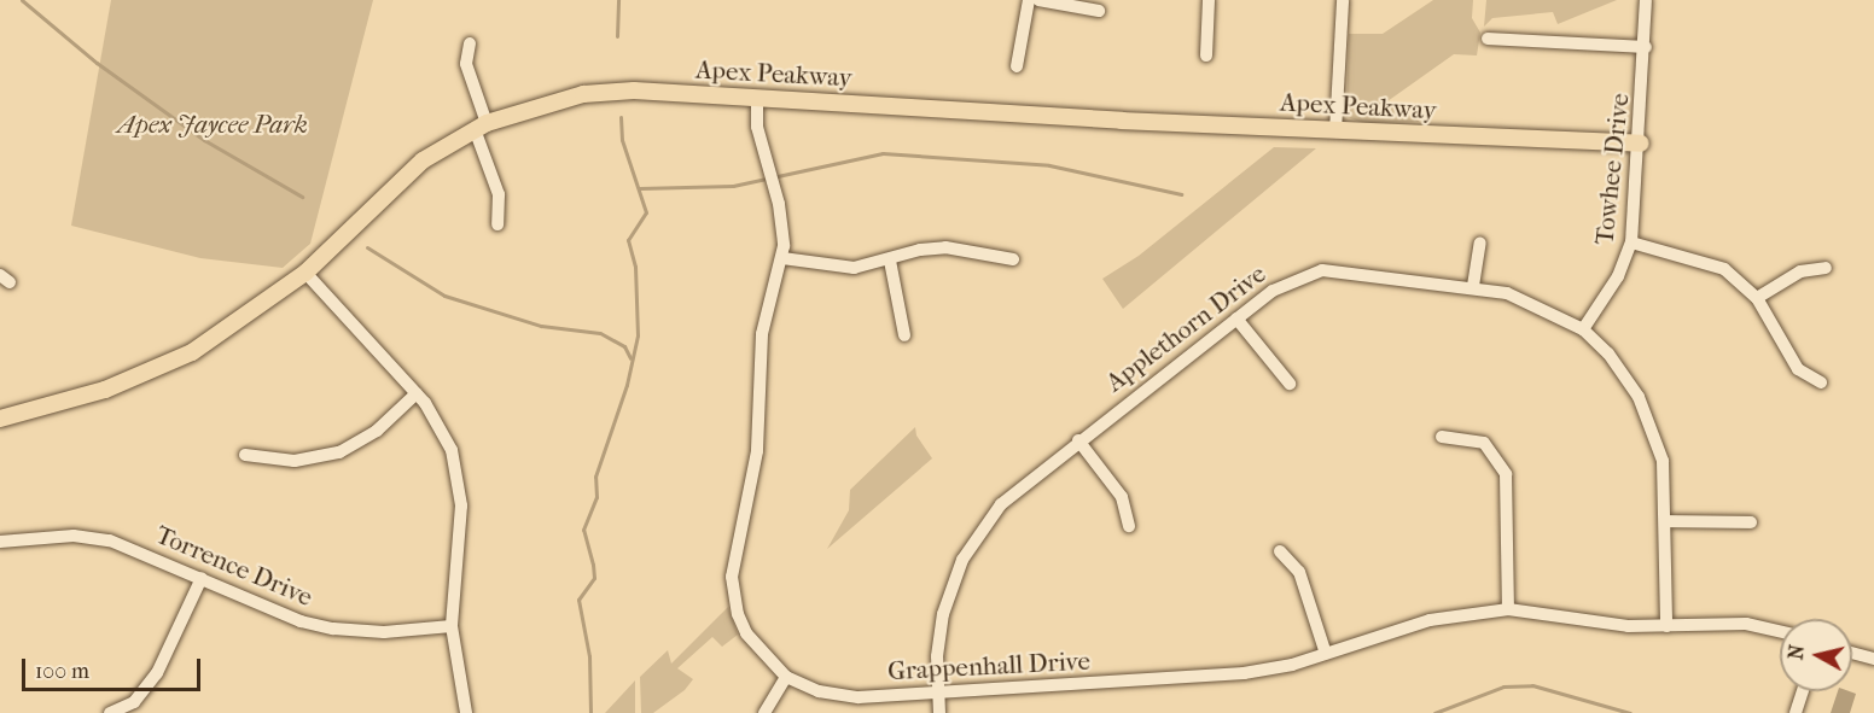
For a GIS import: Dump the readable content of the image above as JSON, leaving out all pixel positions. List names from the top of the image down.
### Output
{
  "streets": {
    "main road": ["Apex Peakway"],
    "street": [
      "Towhee Drive",
      "Applethorn Drive",
      "Torrence Drive",
      "Grappenhall Drive"
    ]
  },
  "crossings": [
    ["Apex Peakway", "Towhee Drive"],
    ["Apex Peakway", "Grappenhall Drive"],
    ["Towhee Drive", "Applethorn Drive"],
    ["Applethorn Drive", "Grappenhall Drive"]
  ],
  "parks": ["Apex Jaycee Park"],
  "scale_bar": "100 m",
  "north": "left"
}
